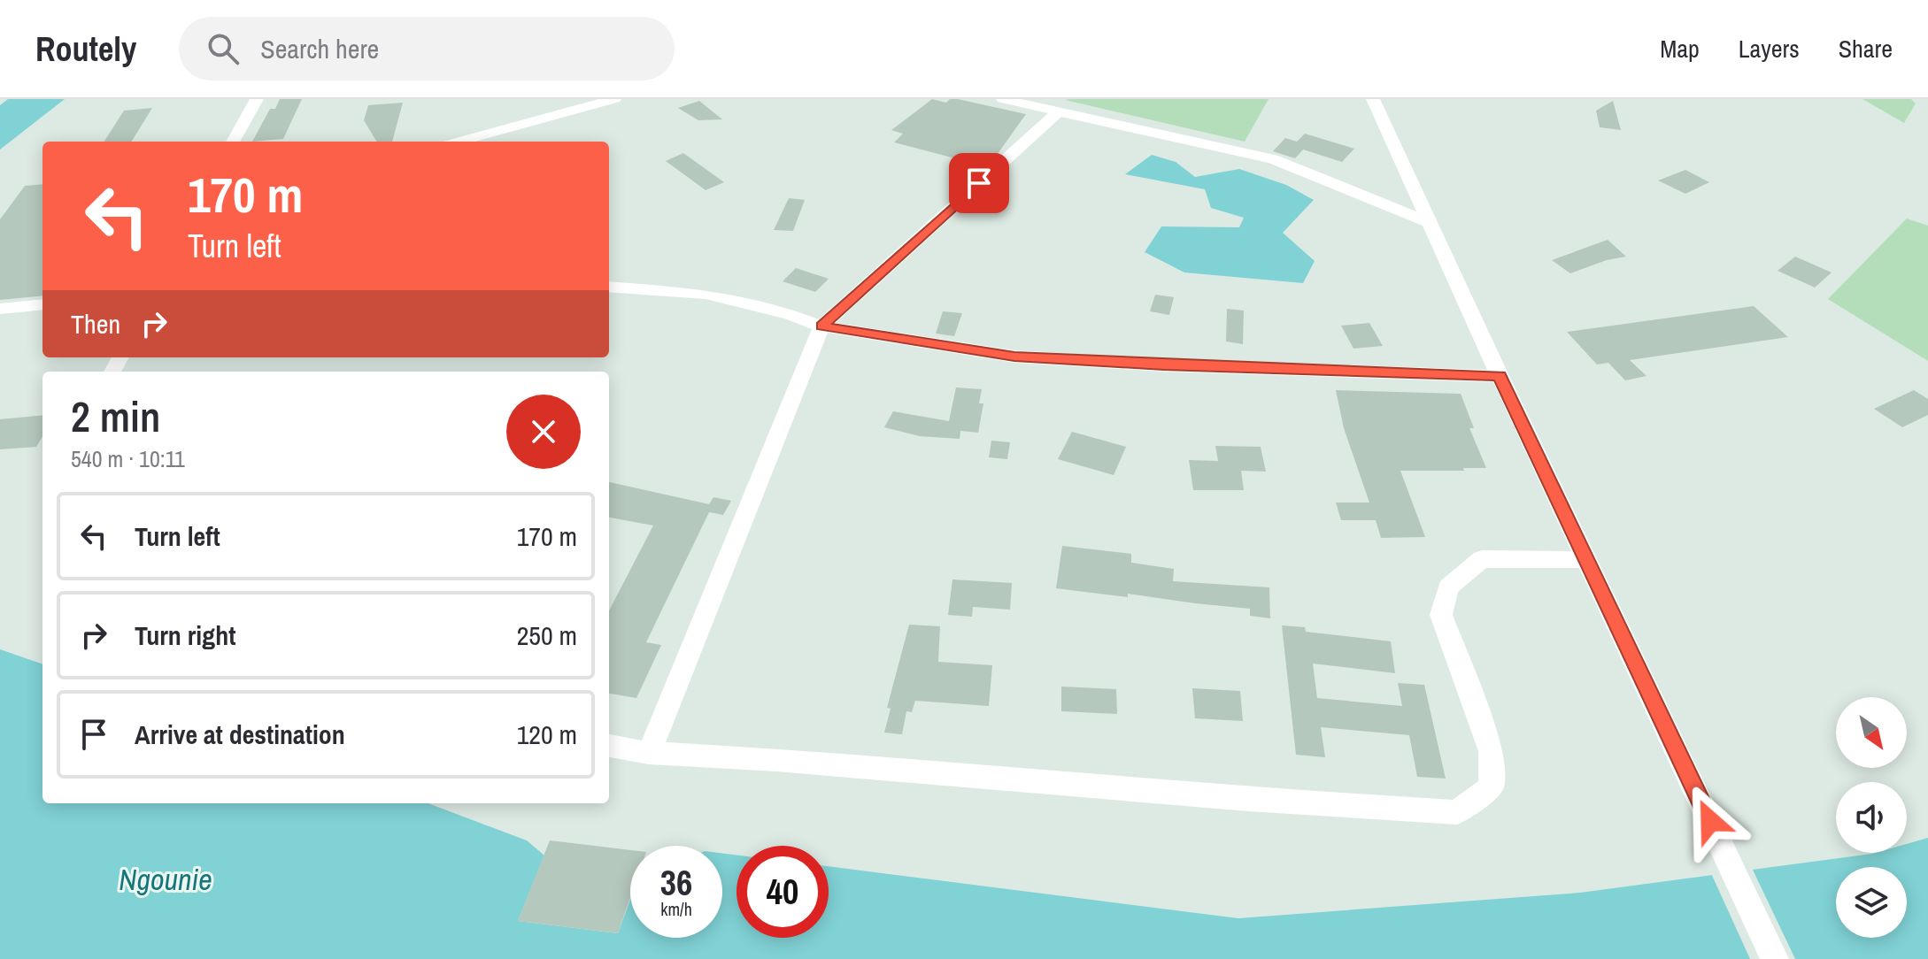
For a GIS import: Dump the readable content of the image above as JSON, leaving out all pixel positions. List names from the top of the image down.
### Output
{
  "water": ["Ngounie"],
  "north": "bottom right",
  "page": {
    "header": "Routely",
    "search": "Search here",
    "nav": ["Map", "Layers", "Share"],
    "turn": ["170 m", "Turn left"],
    "then": "Then",
    "heading": ["2 min", "540 m · 10:11"],
    "list": [
      {
        "name": "Turn left",
        "value": "170 m"
      },
      {
        "name": "Turn right",
        "value": "250 m"
      },
      {
        "name": "Arrive at destination",
        "value": "120 m"
      }
    ],
    "speed": "36 km/h",
    "limit": "40"
  }
}
